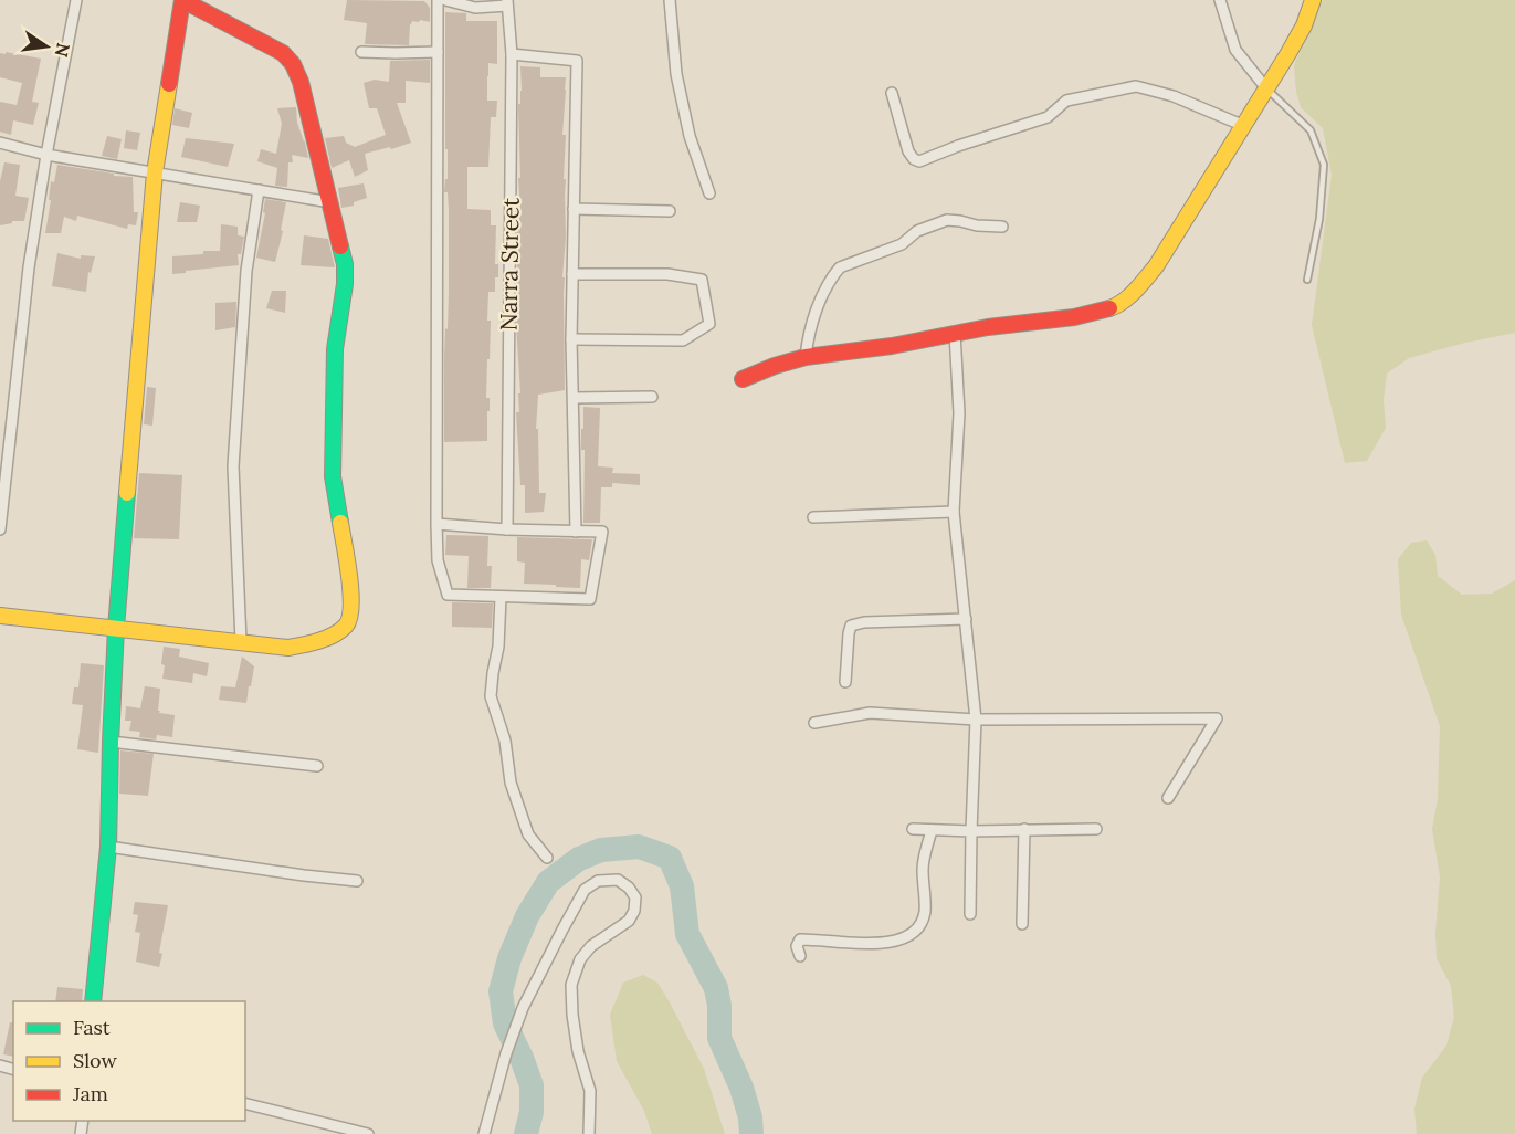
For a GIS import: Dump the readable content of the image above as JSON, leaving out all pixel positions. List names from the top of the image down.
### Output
{
  "streets": {
    "street": ["Narra Street"]
  },
  "legend": ["Fast", "Slow", "Jam"],
  "north": "right"
}
